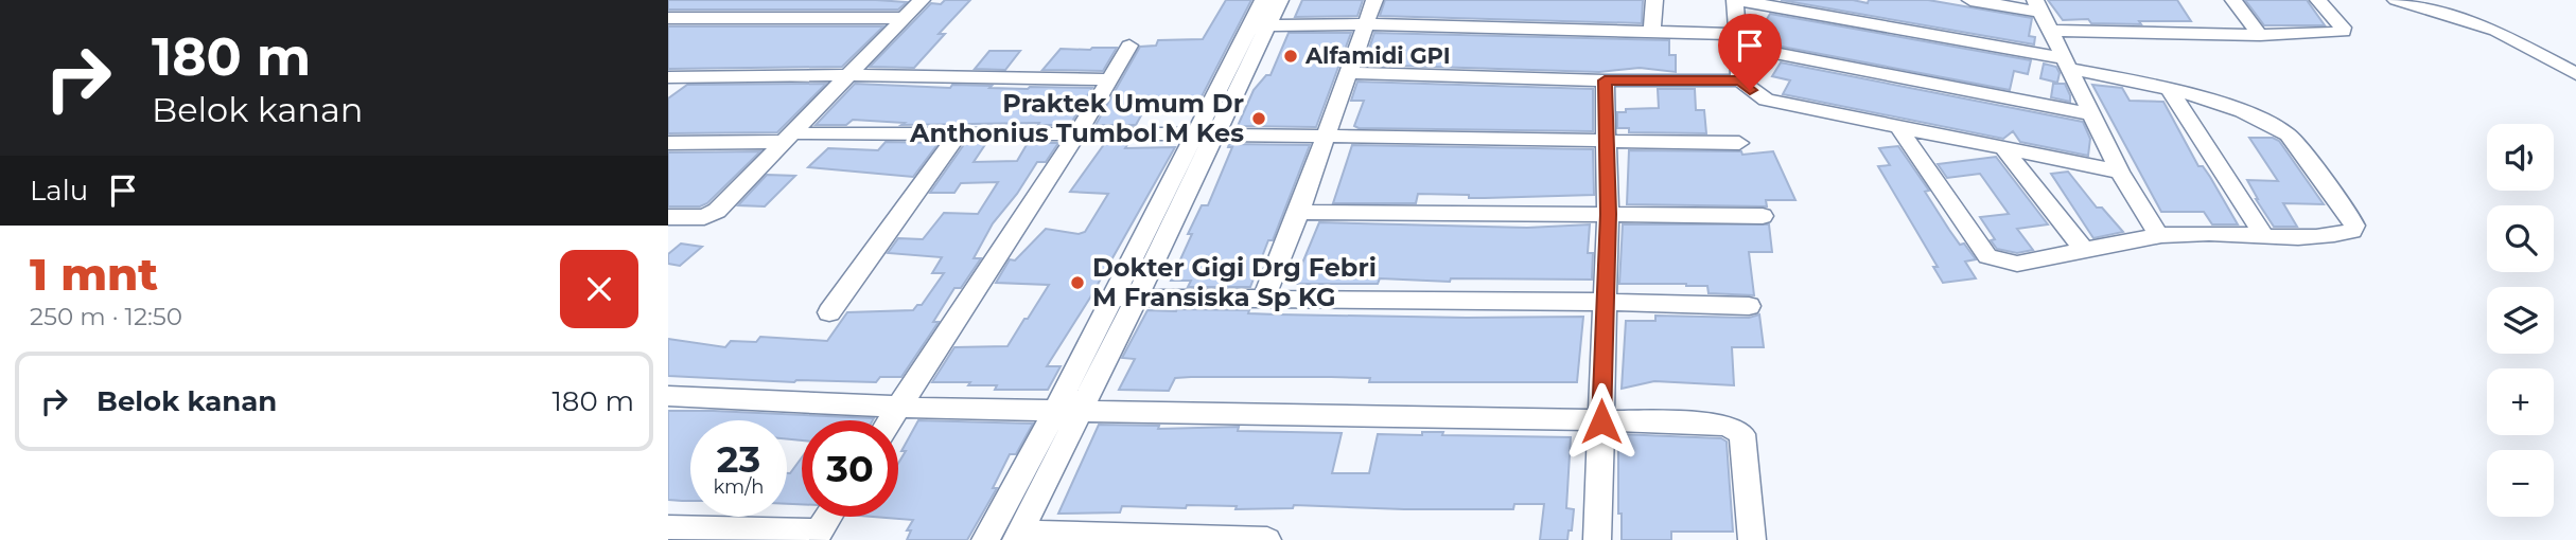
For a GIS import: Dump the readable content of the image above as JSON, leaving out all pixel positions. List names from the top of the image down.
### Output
{
  "places": ["Alfamidi GPI", "Praktek Umum Dr Anthonius Tumbol M Kes", "Dokter Gigi Drg Febri M Fransiska Sp KG"],
  "page": {
    "turn": ["180 m", "Belok kanan"],
    "map_buttons": ["+", "−"],
    "then": "Lalu",
    "heading": ["1 mnt", "250 m · 12:50"],
    "list": [
      {
        "name": "Belok kanan",
        "value": "180 m"
      }
    ],
    "speed": "23 km/h",
    "limit": "30"
  }
}
